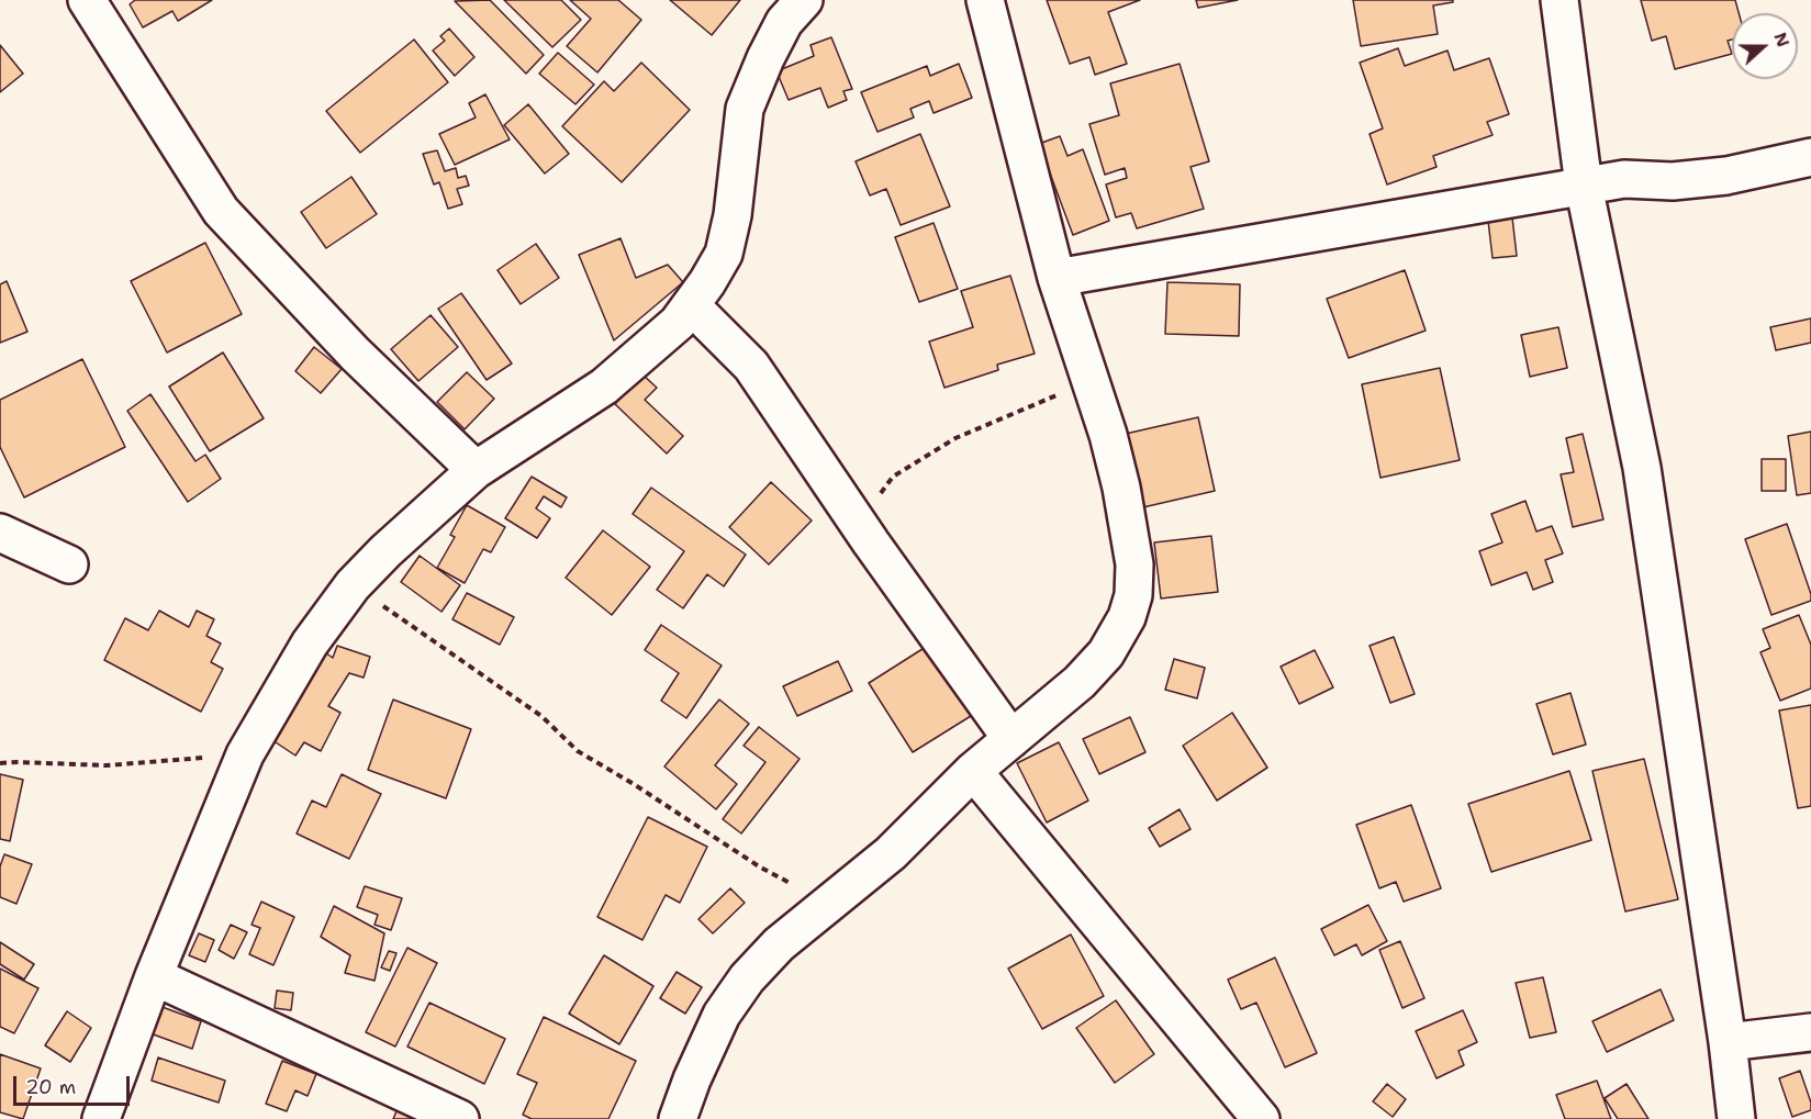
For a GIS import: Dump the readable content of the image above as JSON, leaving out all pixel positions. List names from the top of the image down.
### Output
{
  "scale_bar": "20 m",
  "north": "right"
}
